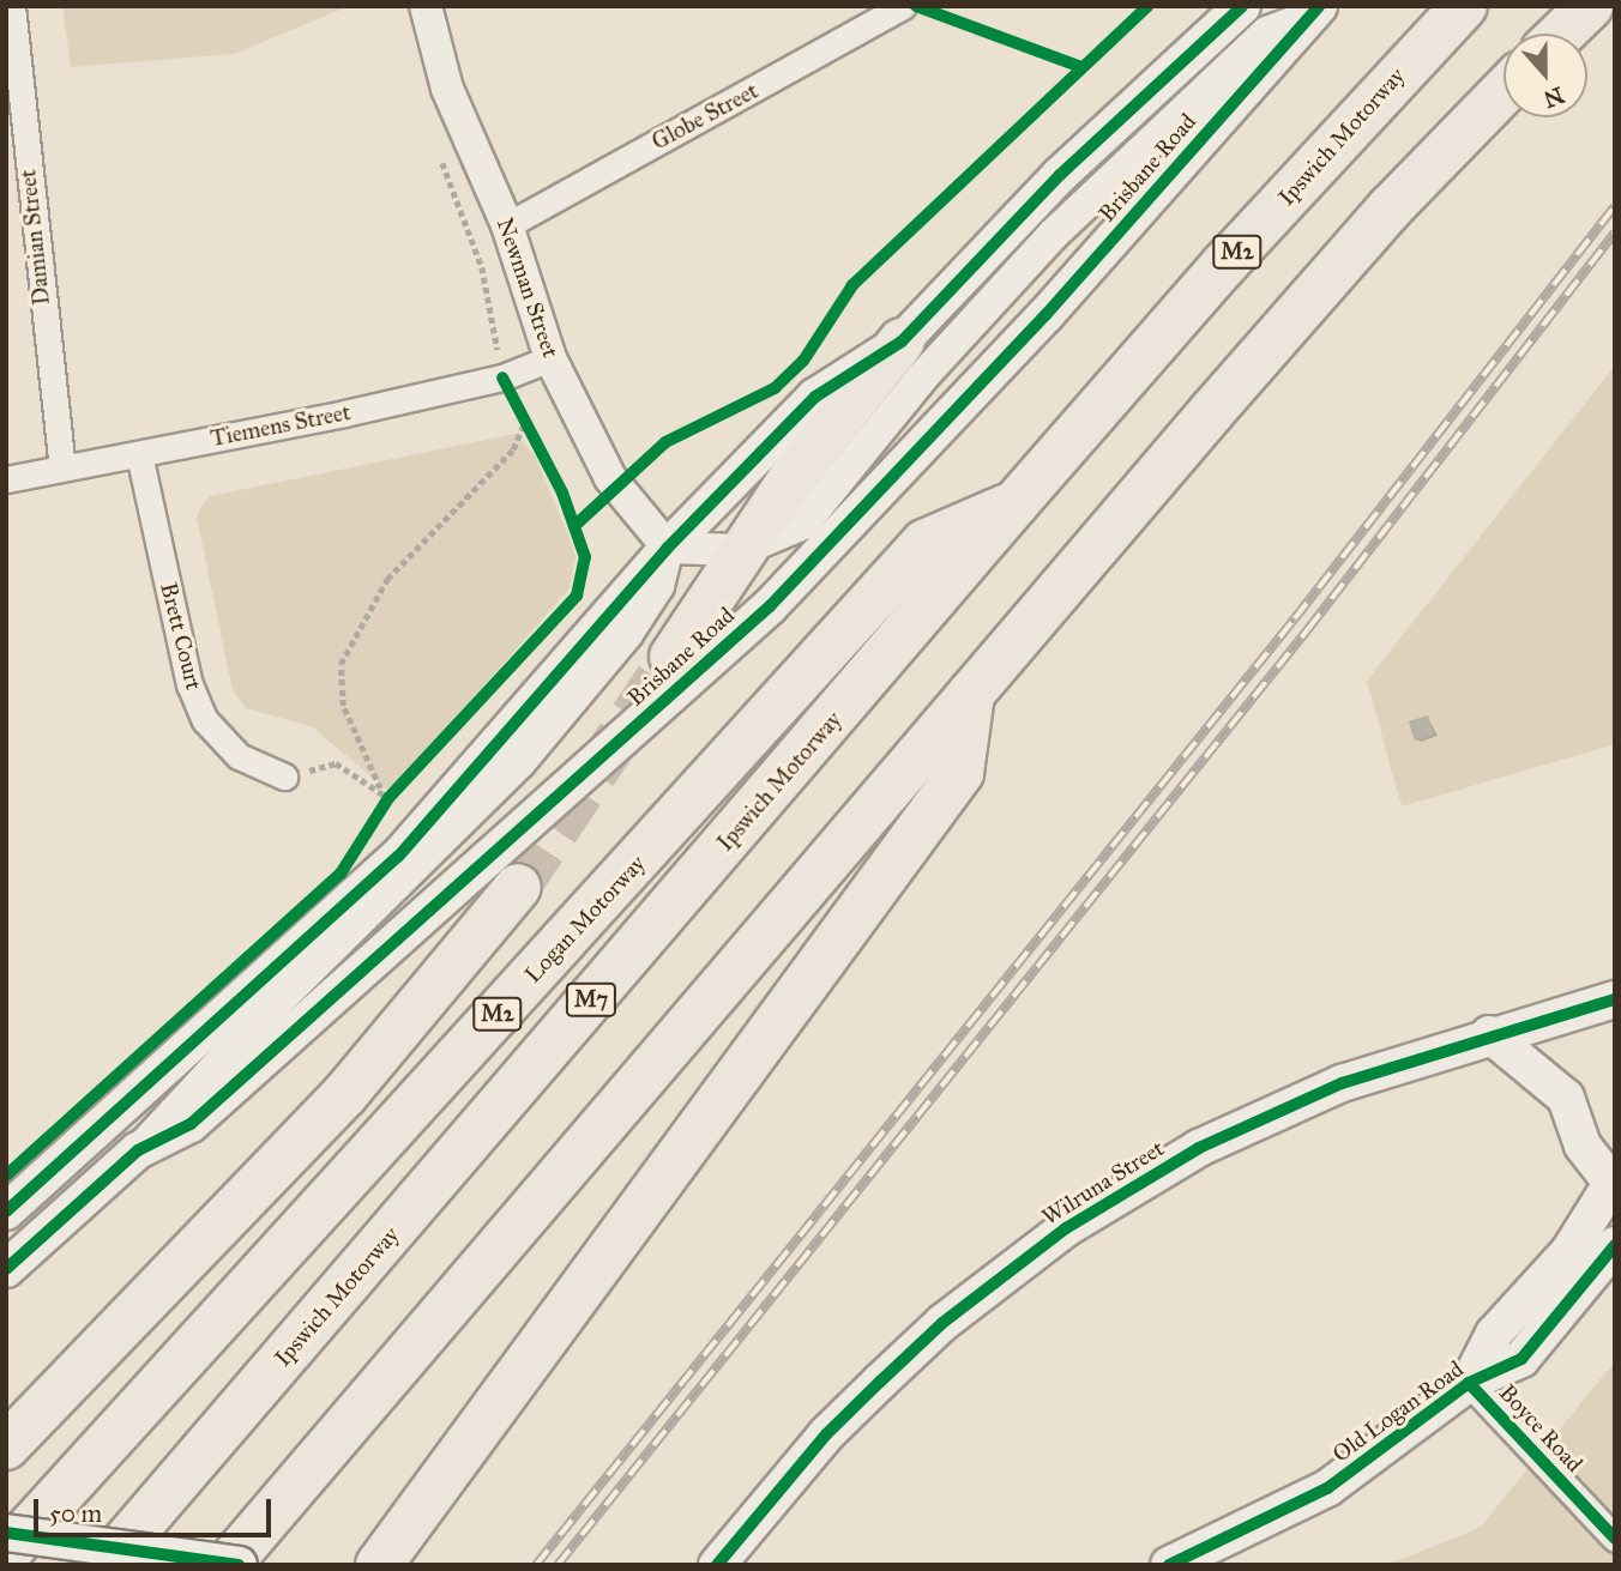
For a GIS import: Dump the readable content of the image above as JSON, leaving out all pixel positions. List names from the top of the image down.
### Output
{
  "streets": {
    "highway": [
      "Ipswich Motorway",
      "M2",
      "Logan Motorway",
      "M7"
    ],
    "main road": ["Brisbane Road", "Wilruna Street", "Old Logan Road"],
    "street": [
      "Globe Street",
      "Damian Street",
      "Newman Street",
      "Tiemens Street",
      "Brett Court",
      "Boyce Road"
    ]
  },
  "crossings": [
    ["Globe Street", "Newman Street"],
    ["Ipswich Motorway", "Logan Motorway"],
    ["Brisbane Road", "Newman Street"],
    ["Damian Street", "Tiemens Street"],
    ["Newman Street", "Tiemens Street"],
    ["Tiemens Street", "Brett Court"],
    ["Old Logan Road", "Boyce Road"]
  ],
  "scale_bar": "50 m",
  "north": "bottom"
}
